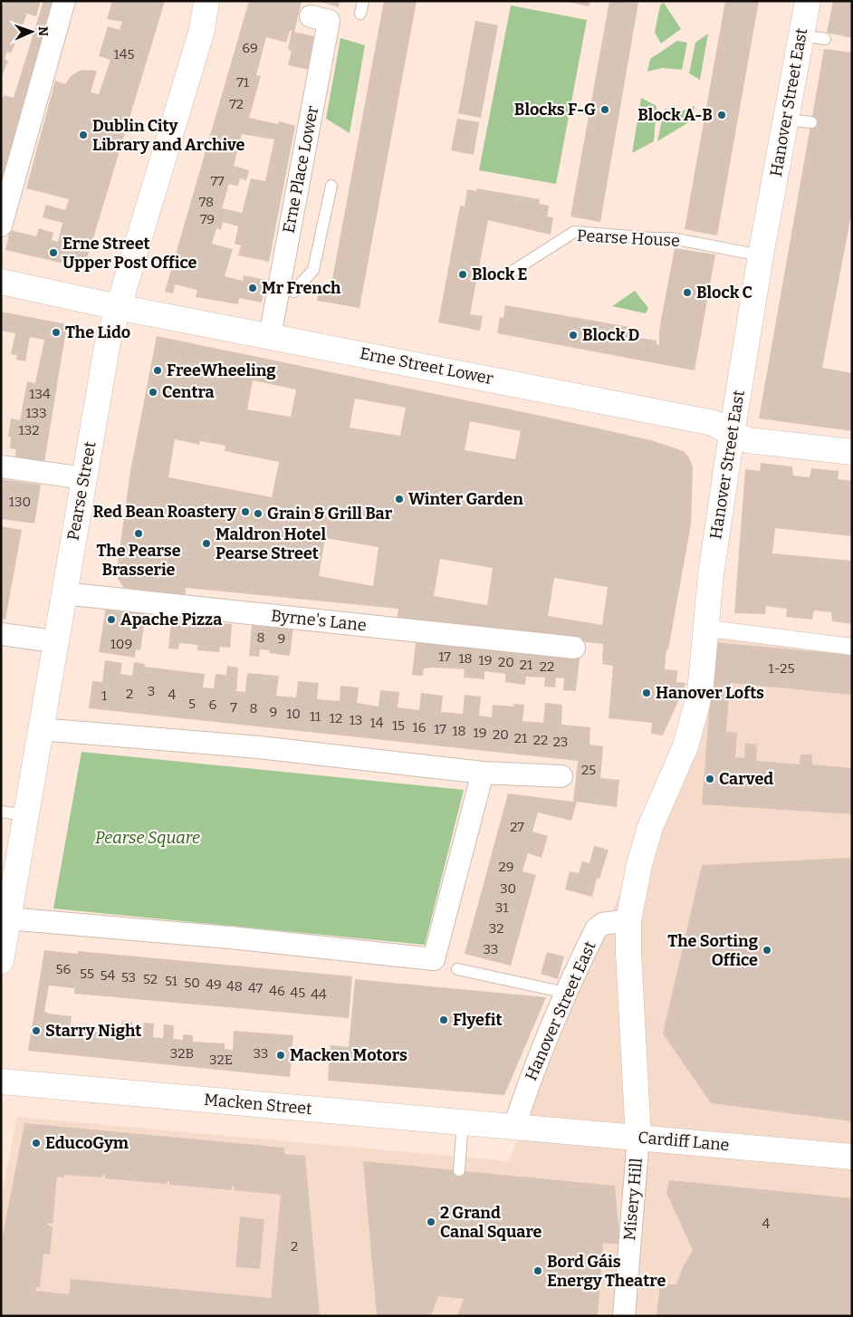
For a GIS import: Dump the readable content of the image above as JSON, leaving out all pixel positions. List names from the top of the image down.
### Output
{
  "streets": {
    "street": [
      "Hanover Street East",
      "Erne Place Lower",
      "Erne Street Lower",
      "Pearse Street",
      "Byrne's Lane",
      "Macken Street",
      "Cardiff Lane",
      "Misery Hill"
    ],
    "lane": ["Pearse House"]
  },
  "crossings": [
    ["Hanover Street East", "Pearse House"],
    ["Hanover Street East", "Erne Street Lower"],
    ["Hanover Street East", "Macken Street"],
    ["Hanover Street East", "Cardiff Lane"],
    ["Hanover Street East", "Misery Hill"],
    ["Erne Place Lower", "Erne Street Lower"],
    ["Erne Street Lower", "Pearse Street"],
    ["Pearse Street", "Byrne's Lane"],
    ["Macken Street", "Cardiff Lane"],
    ["Cardiff Lane", "Misery Hill"]
  ],
  "parks": ["Pearse Square"],
  "places": [
    "Blocks F-G",
    "Block A-B",
    "Dublin City Library and Archive",
    "Erne Street Upper Post Office",
    "Block E",
    "Mr French",
    "Block C",
    "The Lido",
    "Block D",
    "FreeWheeling",
    "Centra",
    "Winter Garden",
    "Red Bean Roastery",
    "Grain & Grill Bar",
    "The Pearse Brasserie",
    "Maldron Hotel Pearse Street",
    "Apache Pizza",
    "Hanover Lofts",
    "Carved",
    "The Sorting Office",
    "Flyefit",
    "Starry Night",
    "Macken Motors",
    "EducoGym",
    "2 Grand Canal Square",
    "Bord Gáis Energy Theatre"
  ],
  "house_numbers": [
    "69",
    "145",
    "71",
    "72",
    "77",
    "78",
    "79",
    "134",
    "133",
    "132",
    "130",
    "8",
    "9",
    "109",
    "17",
    "18",
    "19",
    "20",
    "21",
    "22",
    "1-25",
    "3",
    "2",
    "4",
    "1",
    "5",
    "6",
    "7",
    "8",
    "9",
    "10",
    "11",
    "12",
    "13",
    "14",
    "15",
    "16",
    "17",
    "18",
    "19",
    "20",
    "21",
    "22",
    "23",
    "25",
    "27",
    "29",
    "30",
    "31",
    "32",
    "33",
    "56",
    "55",
    "54",
    "53",
    "52",
    "51",
    "50",
    "49",
    "48",
    "47",
    "46",
    "45",
    "44",
    "32B",
    "33",
    "32E",
    "4",
    "2"
  ],
  "north": "right"
}
